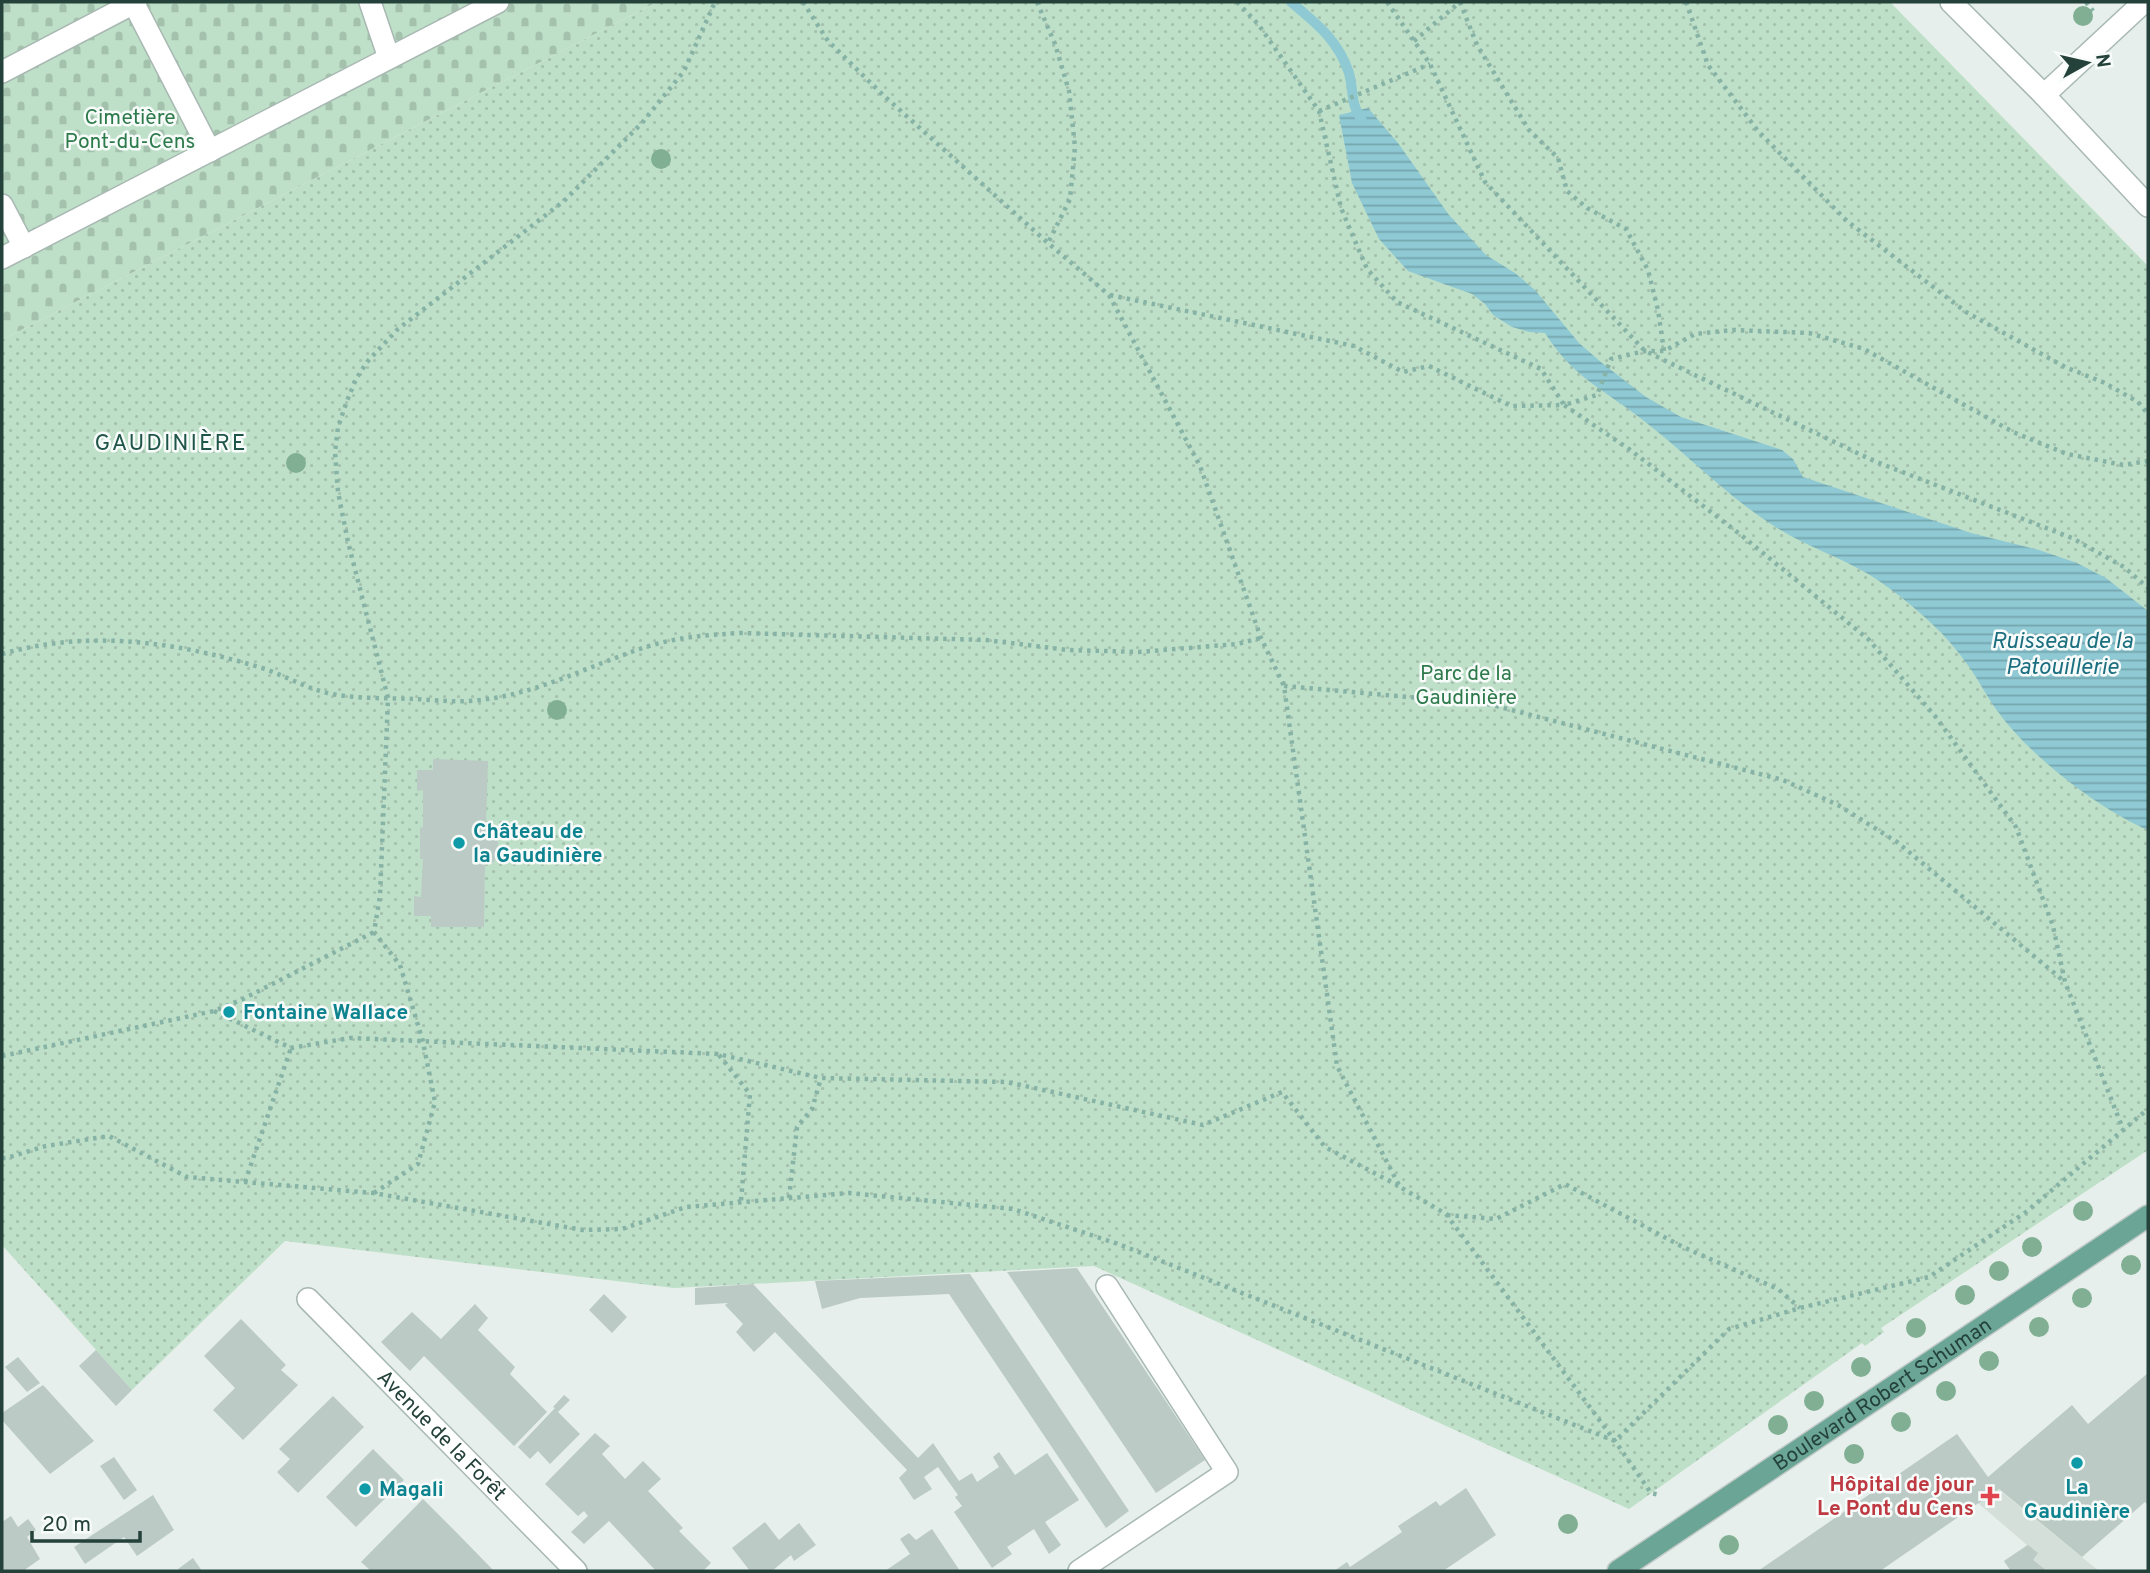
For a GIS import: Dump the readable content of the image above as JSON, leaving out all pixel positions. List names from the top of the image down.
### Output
{
  "streets": {
    "main road": ["Boulevard Robert Schuman"],
    "street": ["Avenue de la Forêt"]
  },
  "districts": ["GAUDINIÈRE"],
  "water": ["Ruisseau de la Patouillerie"],
  "parks": ["Cimetière Pont-du-Cens", "Parc de la Gaudinière"],
  "places": {
    "other": [
      "Château de la Gaudinière",
      "Fontaine Wallace",
      "La Gaudinière",
      "Magali"
    ],
    "health": ["Hôpital de jour Le Pont du Cens"]
  },
  "scale_bar": "20 m",
  "north": "right"
}
